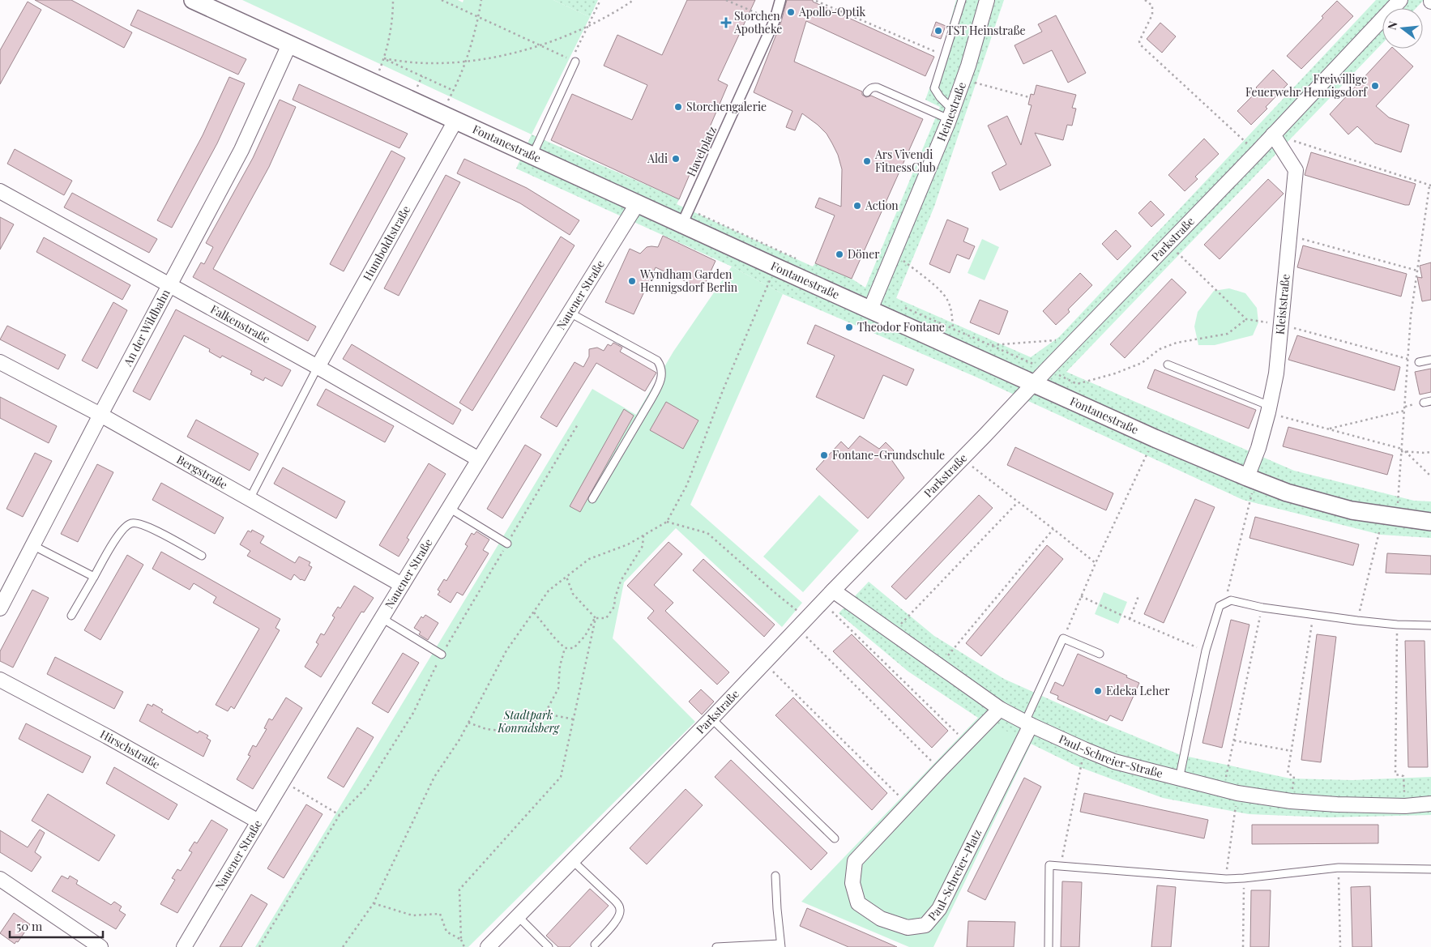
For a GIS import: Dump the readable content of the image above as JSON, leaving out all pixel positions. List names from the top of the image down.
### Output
{
  "streets": {
    "street": [
      "Heinestraße",
      "Fontanestraße",
      "Havelplatz",
      "Parkstraße",
      "Humboldtstraße",
      "Nauener Straße",
      "Kleiststraße",
      "Falkenstraße",
      "An der Wildbahn",
      "Bergstraße",
      "Hirschstraße",
      "Paul-Schreier-Straße",
      "Paul-Schreier-Platz"
    ]
  },
  "crossings": [
    ["Heinestraße", "Fontanestraße"],
    ["Fontanestraße", "Havelplatz"],
    ["Fontanestraße", "Parkstraße"],
    ["Fontanestraße", "Humboldtstraße"],
    ["Fontanestraße", "Nauener Straße"],
    ["Fontanestraße", "Kleiststraße"],
    ["Fontanestraße", "An der Wildbahn"],
    ["Parkstraße", "Kleiststraße"],
    ["Parkstraße", "Paul-Schreier-Straße"],
    ["Humboldtstraße", "Falkenstraße"],
    ["Nauener Straße", "Falkenstraße"],
    ["Nauener Straße", "Bergstraße"],
    ["Nauener Straße", "Hirschstraße"],
    ["Falkenstraße", "An der Wildbahn"],
    ["An der Wildbahn", "Bergstraße"],
    ["Paul-Schreier-Straße", "Paul-Schreier-Platz"]
  ],
  "parks": ["Stadtpark Konradsberg"],
  "places": {
    "other": [
      "Apollo-Optik",
      "TST Heinstraße",
      "Freiwillige Feuerwehr Hennigsdorf",
      "Storchengalerie",
      "Aldi",
      "Ars Vivendi FitnessClub",
      "Action",
      "Döner",
      "Wyndham Garden Hennigsdorf Berlin",
      "Theodor Fontane",
      "Fontane-Grundschule",
      "Edeka Leher"
    ],
    "health": ["Storchen Apotheke"]
  },
  "scale_bar": "50 m",
  "north": "left"
}
